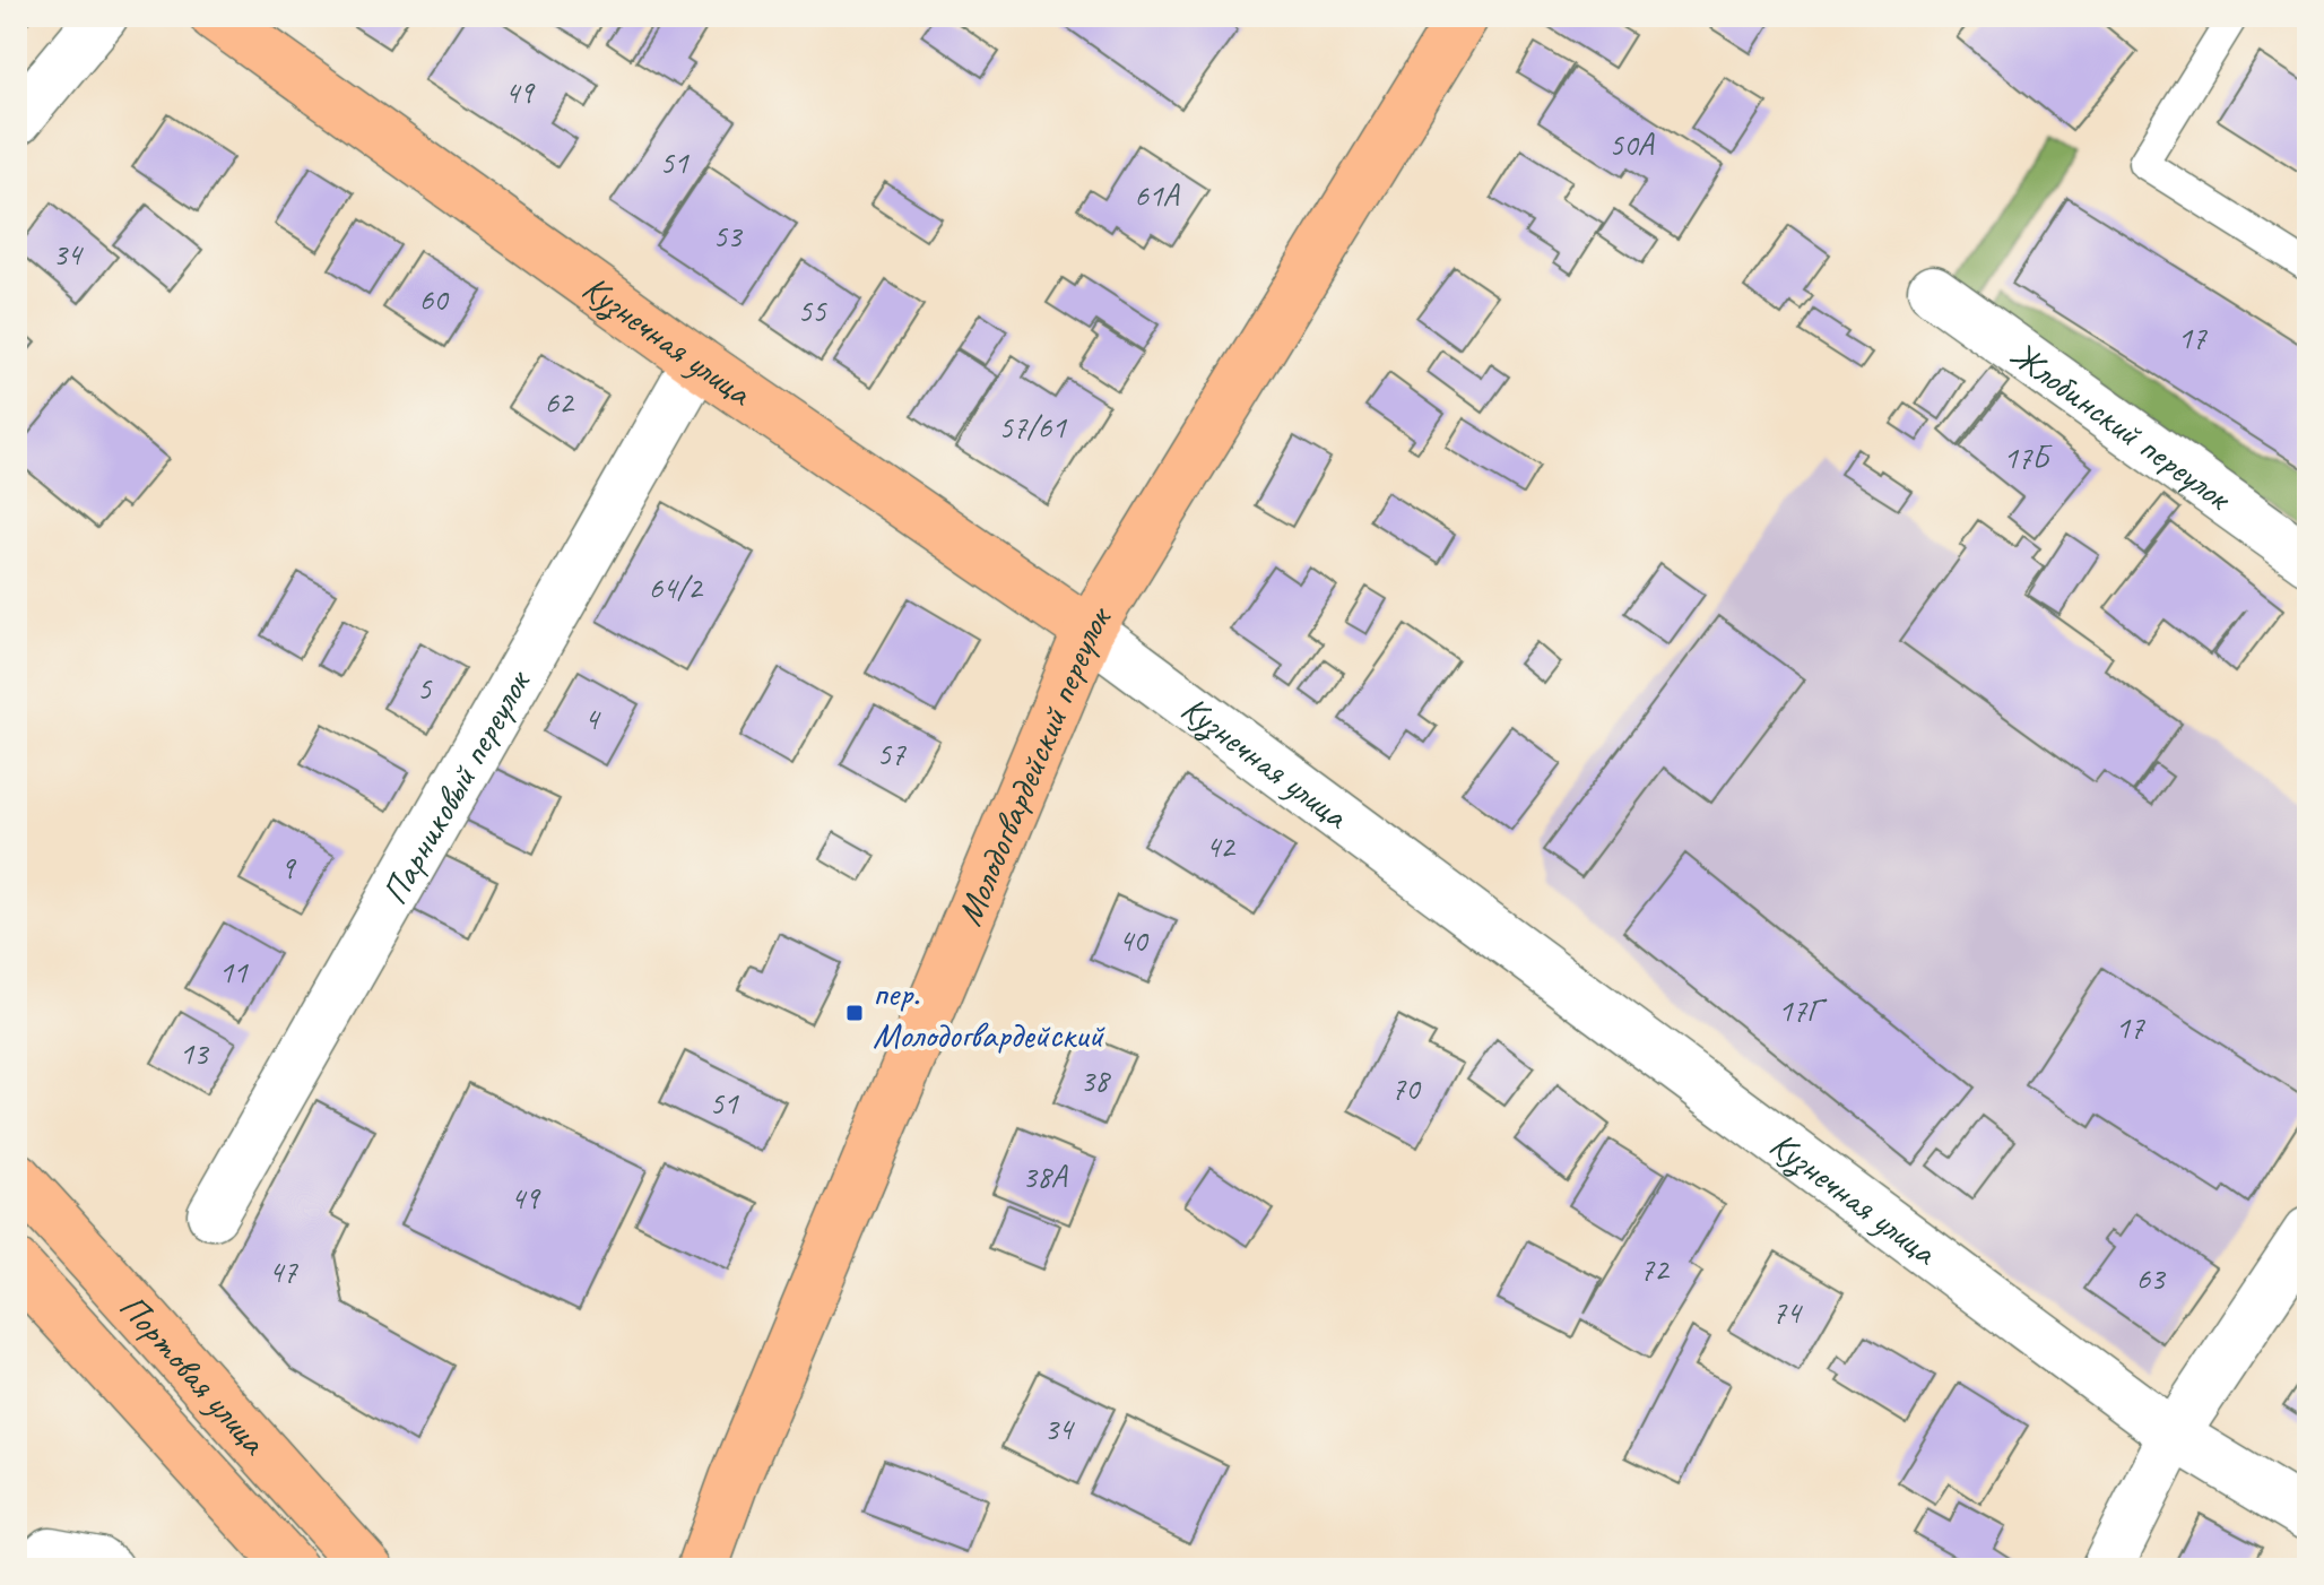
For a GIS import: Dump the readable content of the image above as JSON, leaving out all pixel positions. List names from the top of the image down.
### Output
{
  "streets": {
    "main road": ["Кузнечная улица", "Молодогвардейский переулок", "Портовая улица"],
    "street": ["Жлобинский переулок", "Парниковый переулок"]
  },
  "crossings": [
    ["Кузнечная улица", "Молодогвардейский переулок"],
    ["Кузнечная улица", "Парниковый переулок"]
  ],
  "places": {
    "transit": ["пер. Молодогвардейский"]
  },
  "house_numbers": [
    "49",
    "50А",
    "51",
    "61А",
    "53",
    "34",
    "60",
    "55",
    "17",
    "62",
    "57/61",
    "17Б",
    "64/2",
    "5",
    "4",
    "57",
    "42",
    "9",
    "40",
    "11",
    "17Г",
    "17",
    "13",
    "38",
    "70",
    "51",
    "38А",
    "49",
    "72",
    "47",
    "63",
    "74",
    "34"
  ]
}
